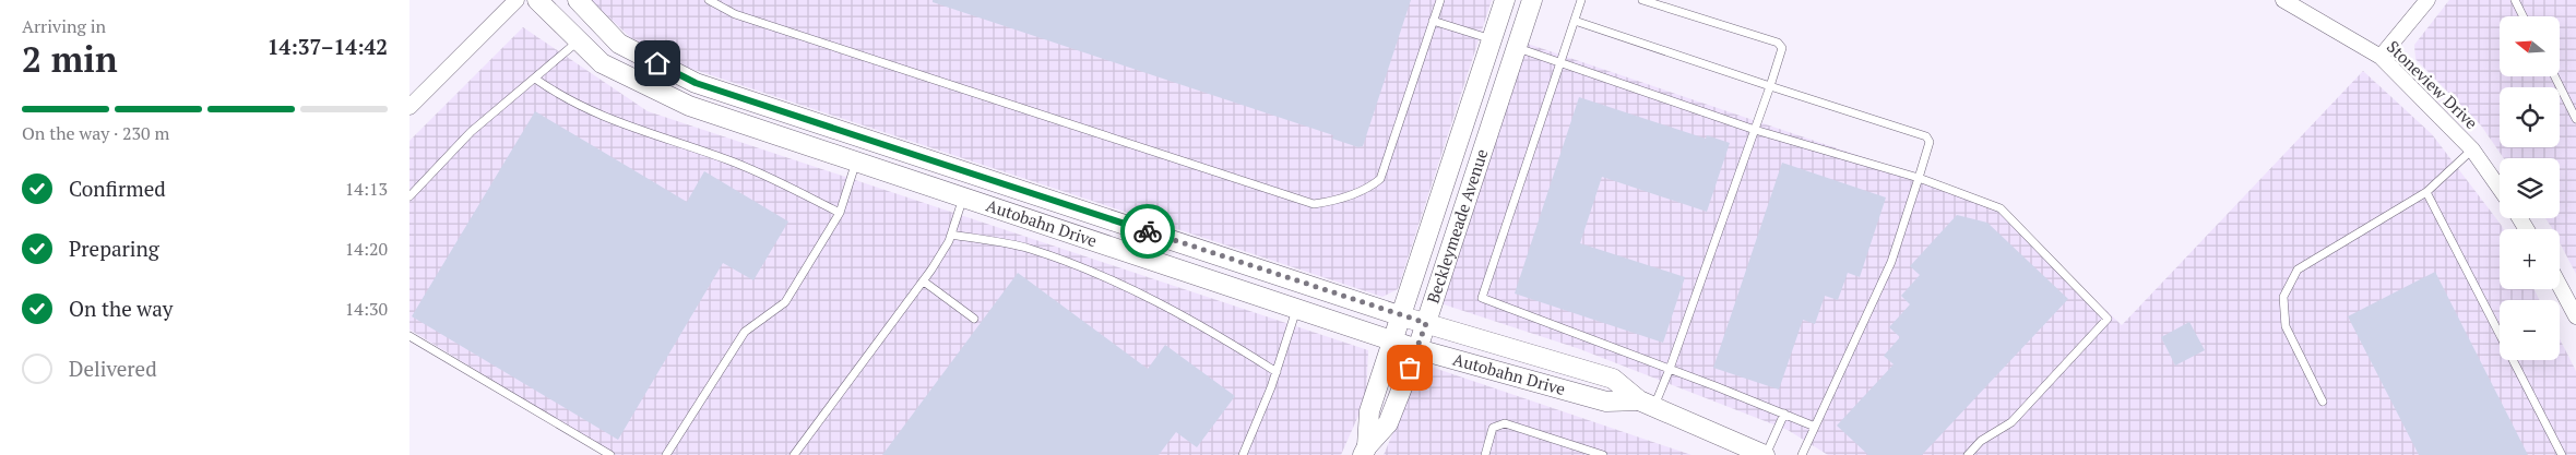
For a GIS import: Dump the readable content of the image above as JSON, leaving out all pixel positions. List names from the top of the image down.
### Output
{
  "streets": {
    "street": ["Stoneview Drive", "Autobahn Drive", "Beckleymeade Avenue"]
  },
  "crossings": [
    ["Autobahn Drive", "Beckleymeade Avenue"]
  ],
  "north": "left",
  "page": {
    "heading": ["2 min", "Arriving in", "14:37–14:42"],
    "map_buttons": ["+", "−"],
    "bar": "On the way · 230 m",
    "list": [
      ["Confirmed", "14:13"],
      ["Preparing", "14:20"],
      ["On the way", "14:30"],
      "Delivered"
    ]
  }
}
